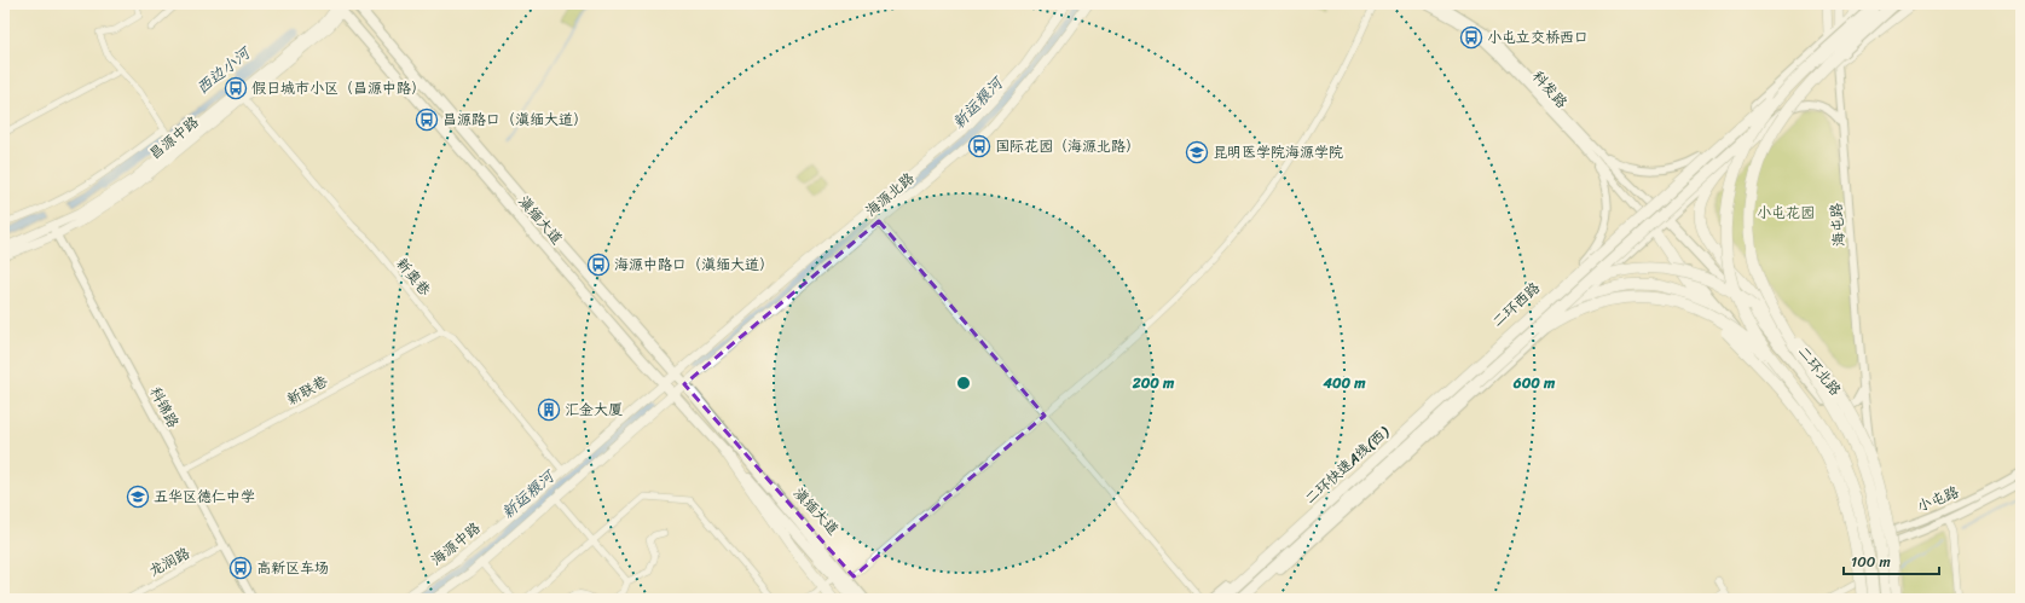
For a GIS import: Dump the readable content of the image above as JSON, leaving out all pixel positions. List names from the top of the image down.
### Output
{
  "streets": {
    "highway": ["二环快速A线(西)"],
    "main road": [
      "昌源中路",
      "海源北路",
      "滇缅大道",
      "海屯路",
      "二环西路",
      "二环北路",
      "海源中路"
    ],
    "street": [
      "科发路",
      "新奥巷",
      "新联巷",
      "科锦路",
      "小屯路",
      "龙润路"
    ]
  },
  "crossings": [
    ["科发路", "二环西路"],
    ["科发路", "二环北路"],
    ["昌源中路", "滇缅大道"],
    ["昌源中路", "新奥巷"],
    ["昌源中路", "科锦路"],
    ["海源北路", "滇缅大道"],
    ["海源北路", "海源中路"],
    ["滇缅大道", "海源中路"],
    ["海屯路", "二环西路"],
    ["海屯路", "二环北路"],
    ["海屯路", "小屯路"],
    ["新奥巷", "新联巷"],
    ["新奥巷", "海源中路"],
    ["二环西路", "二环北路"],
    ["二环北路", "小屯路"],
    ["新联巷", "科锦路"],
    ["科锦路", "龙润路"]
  ],
  "water": ["西边小河", "新运粮河"],
  "parks": ["小屯花园"],
  "places": {
    "bus stop": [
      "小屯立交桥西口",
      "假日城市小区（昌源中路）",
      "昌源路口（滇缅大道）",
      "国际花园（海源北路）",
      "海源中路口（滇缅大道）",
      "高新区车场"
    ],
    "school or university": ["昆明医学院海源学院", "五华区德仁中学"],
    "building": ["汇金大厦"]
  },
  "scale_bar": "100 m",
  "rings": ["200 m", "400 m", "600 m"]
}
